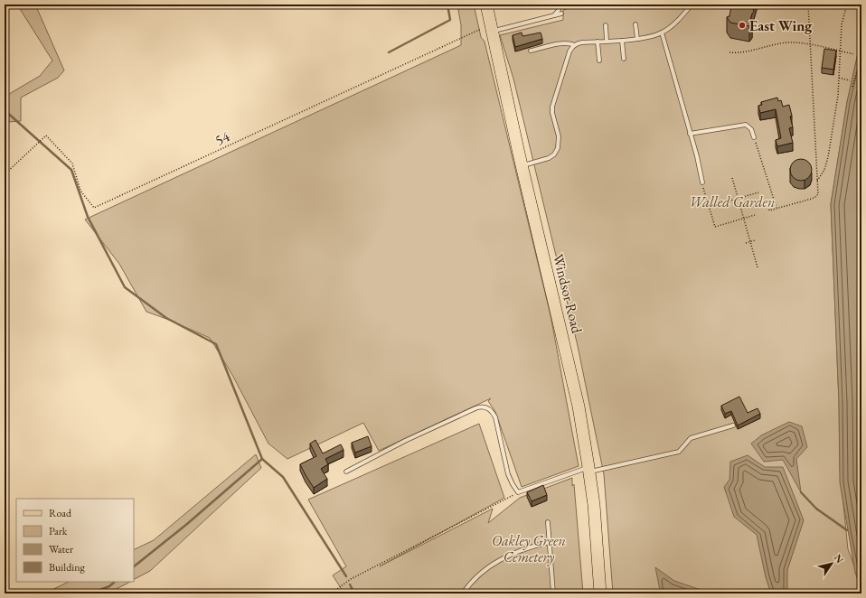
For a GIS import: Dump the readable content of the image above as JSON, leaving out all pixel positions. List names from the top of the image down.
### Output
{
  "streets": {
    "main road": ["Windsor Road"],
    "path": ["54"]
  },
  "crossings": [
    ["54", "Windsor Road"]
  ],
  "parks": ["Walled Garden", "Oakley Green Cemetery"],
  "places": ["East Wing"],
  "legend": [
    "Road",
    "Park",
    "Water",
    "Building"
  ],
  "north": "top right"
}
